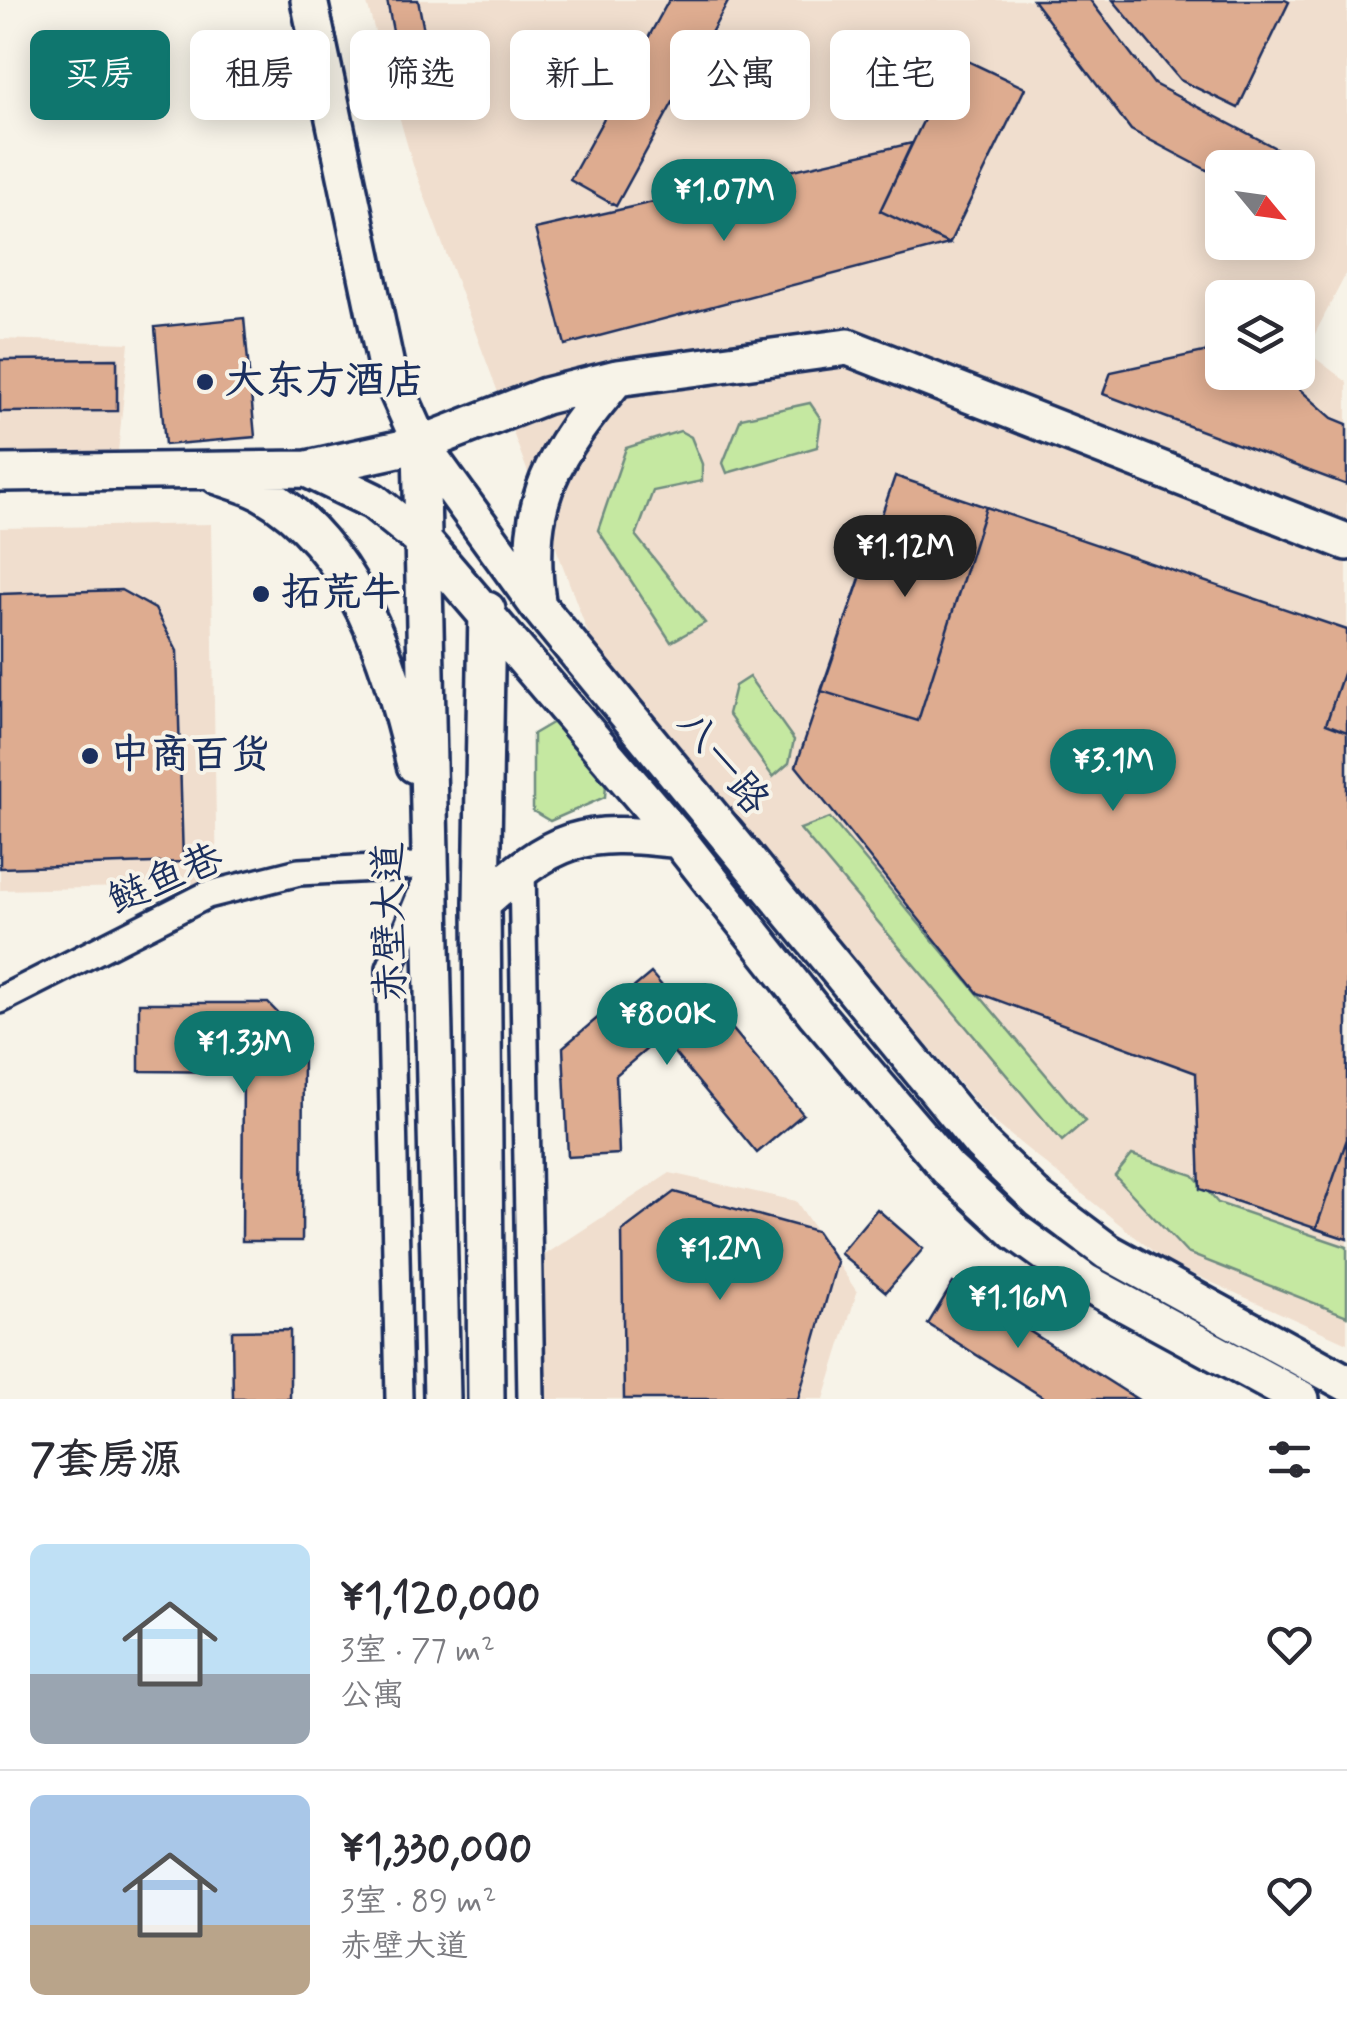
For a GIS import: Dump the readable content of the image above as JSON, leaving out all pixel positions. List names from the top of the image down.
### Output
{
  "streets": {
    "main road": ["八一路", "赤壁大道"],
    "street": ["鲢鱼巷"]
  },
  "crossings": [
    ["八一路", "赤壁大道"],
    ["鲢鱼巷", "赤壁大道"]
  ],
  "places": ["大东方酒店", "拓荒牛", "中商百货"],
  "north": "bottom right",
  "page": {
    "chip": [
      "买房",
      "租房",
      "筛选",
      "新上",
      "公寓",
      "住宅"
    ],
    "price": [
      "¥1.07M",
      "¥1.12M",
      "¥3.1M",
      "¥800K",
      "¥1.33M",
      "¥1.2M",
      "¥1.16M"
    ],
    "heading": "7套房源",
    "list": [
      {
        "name": "¥1,120,000",
        "note": "3室 · 77 m² · 公寓"
      },
      {
        "name": "¥1,330,000",
        "note": "3室 · 89 m² · 赤壁大道"
      }
    ]
  }
}
